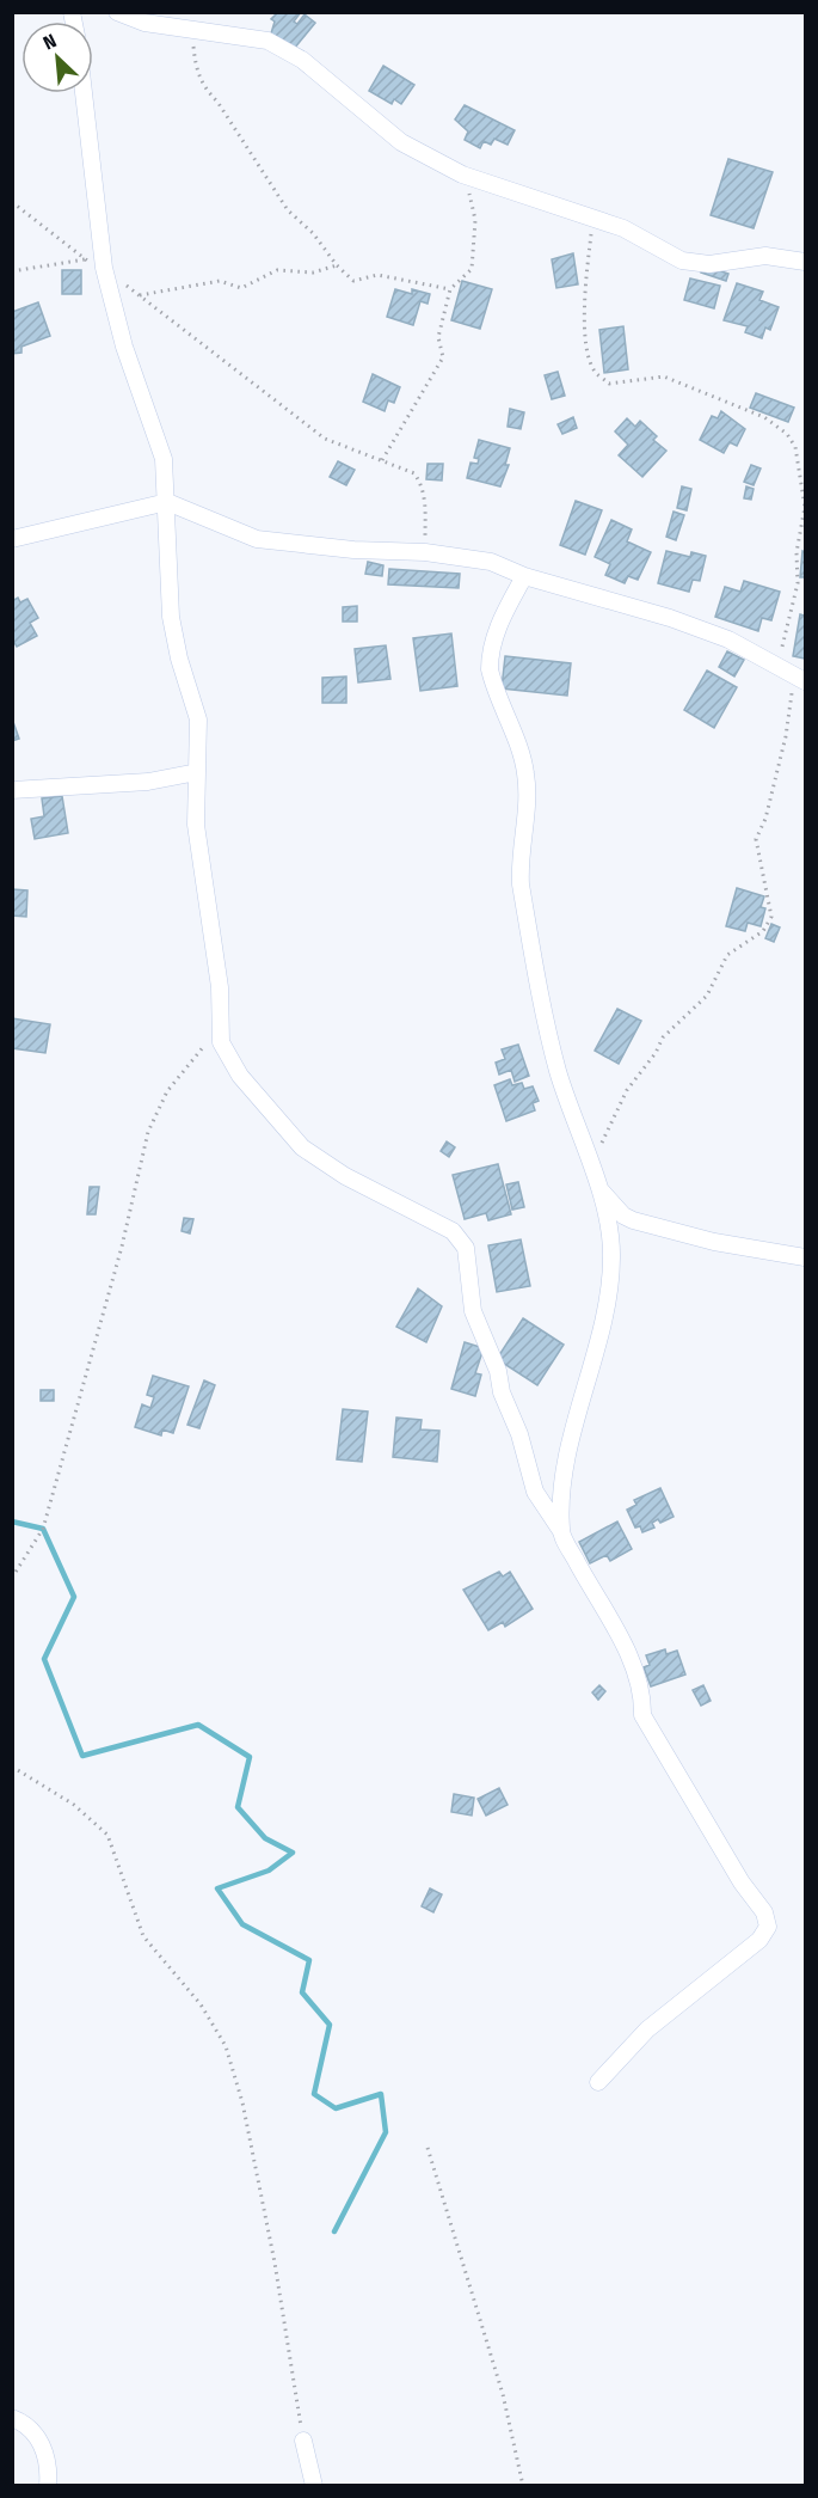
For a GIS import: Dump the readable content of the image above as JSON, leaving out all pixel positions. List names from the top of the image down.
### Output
{
  "north": "top left"
}
